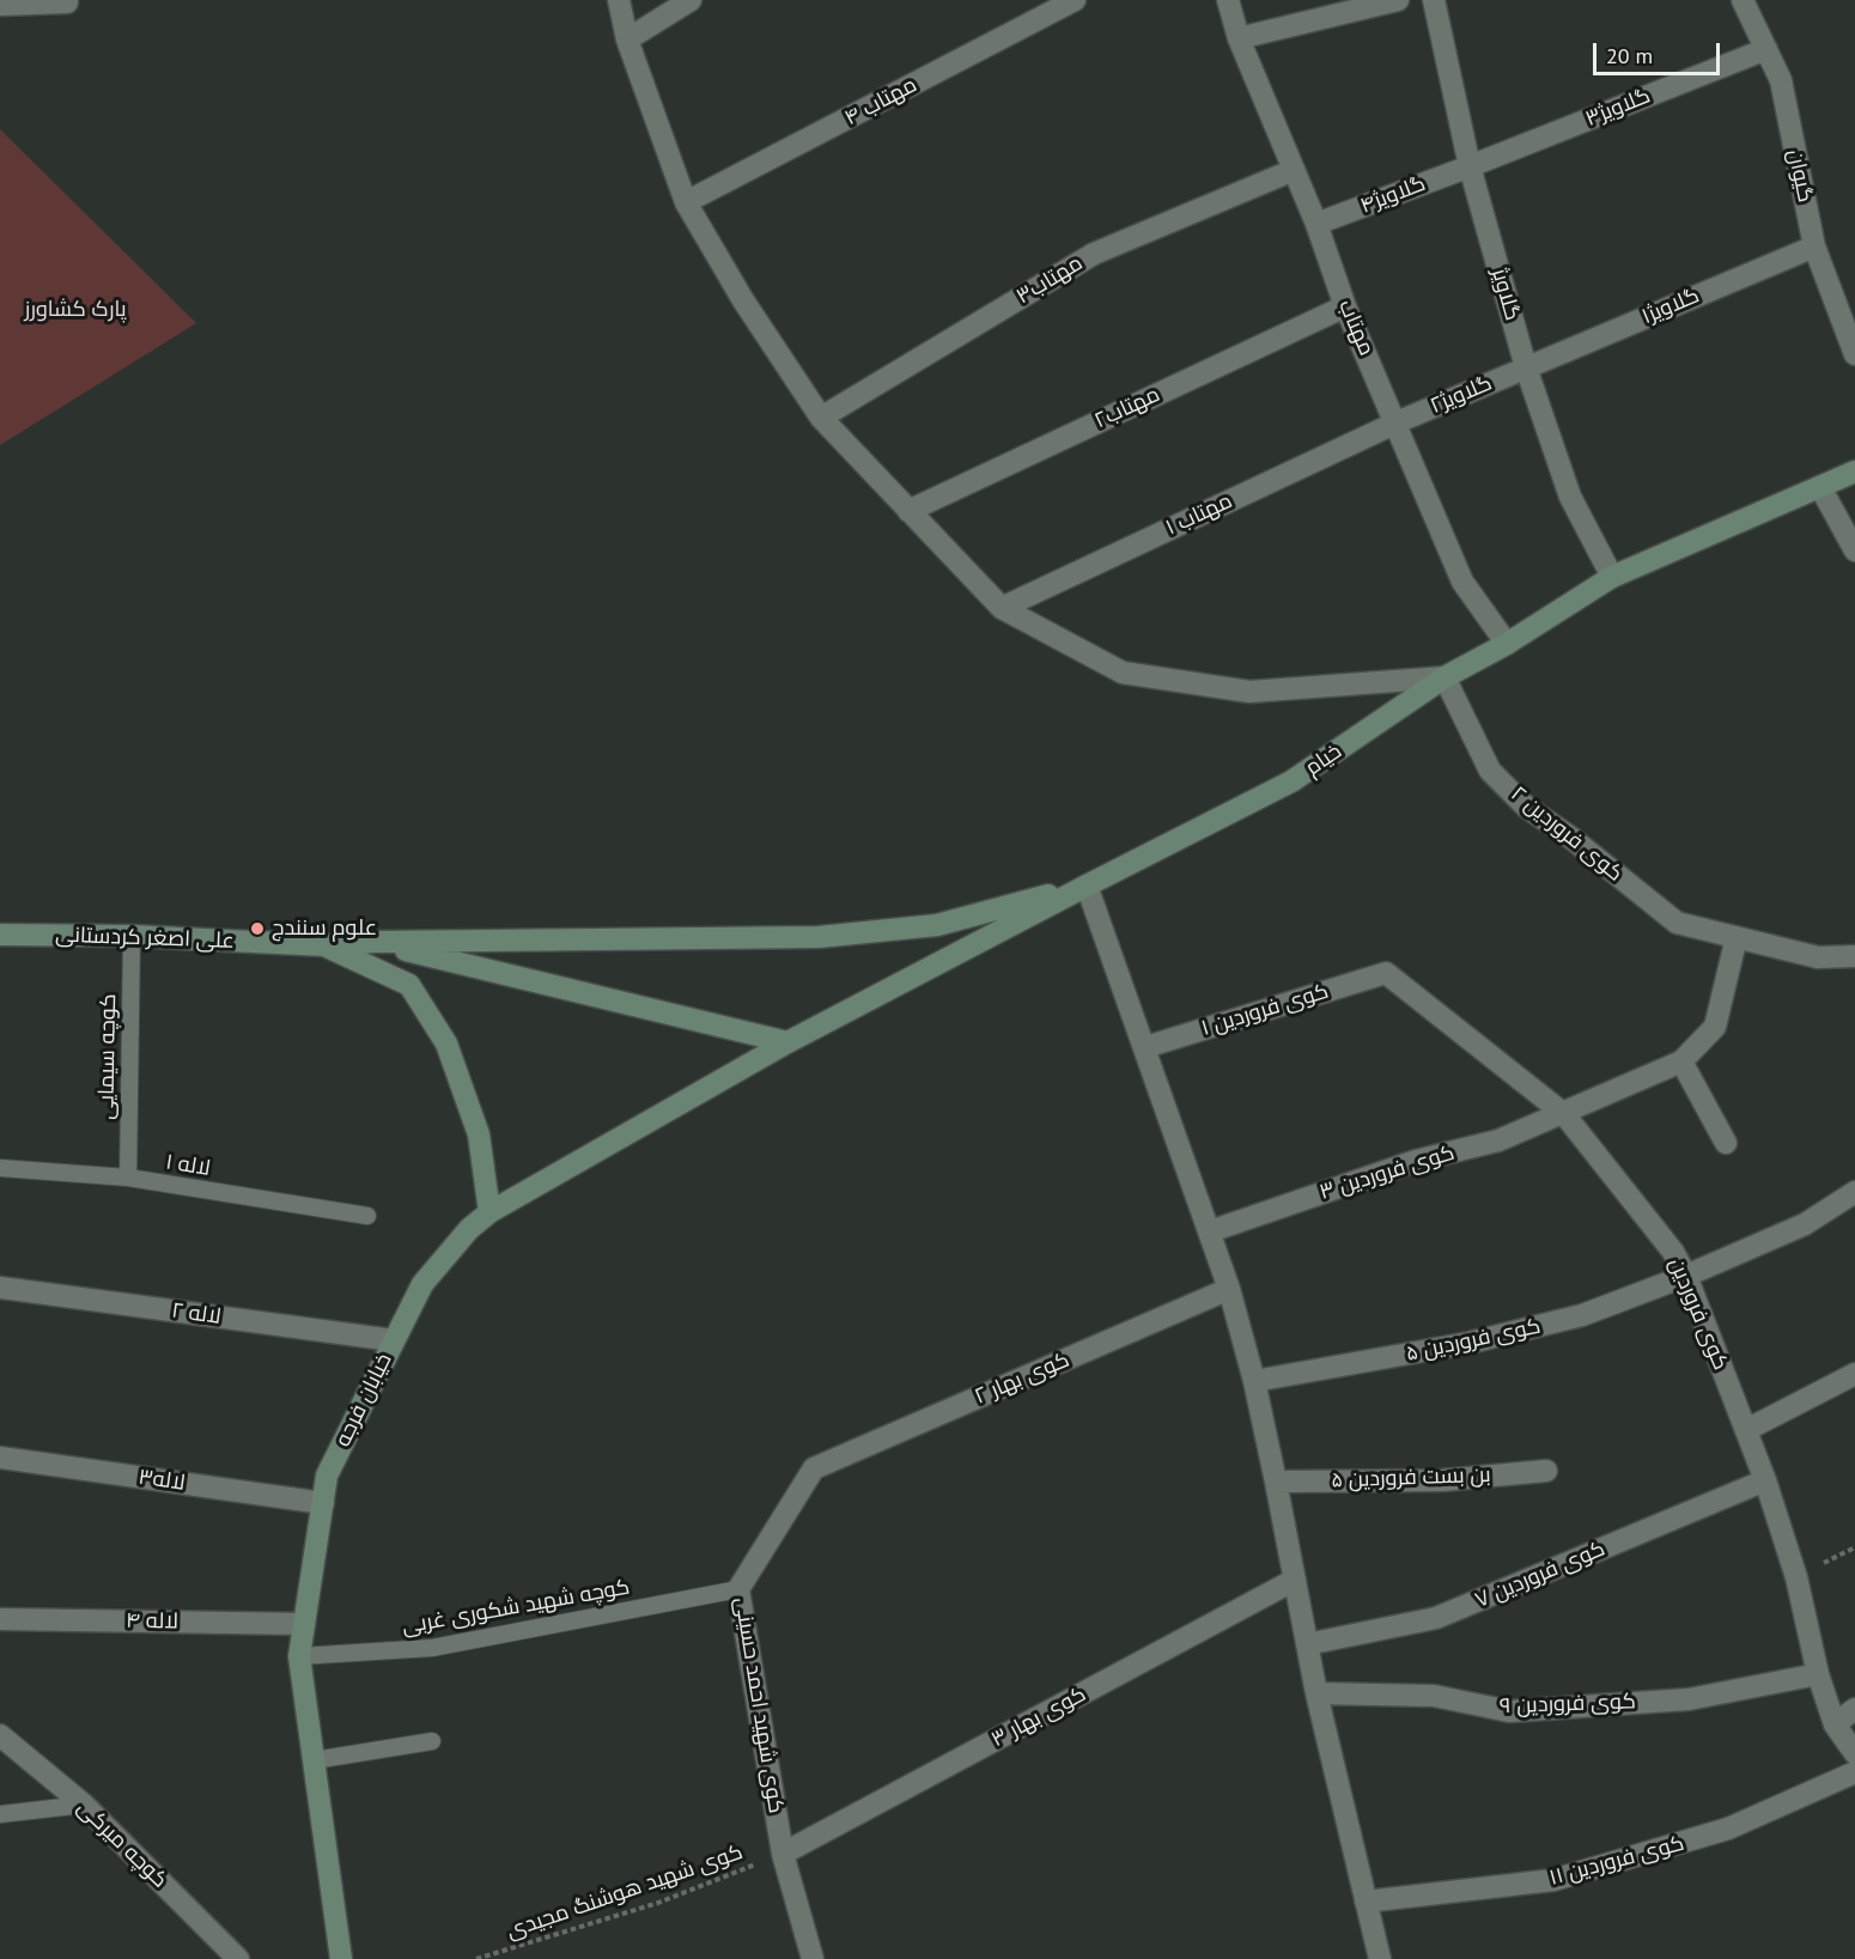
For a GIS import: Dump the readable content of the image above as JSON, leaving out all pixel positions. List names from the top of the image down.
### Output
{
  "streets": {
    "street": [
      "مهتاب ۴",
      "گلاویژ۳",
      "گیوان",
      "گلاویژ۴",
      "مهتاب۳",
      "گلاویژ",
      "گلاویژ۱",
      "مهتاب",
      "گلاویژ۲",
      "مهتاب۲",
      "مهتاب ۱",
      "خیام",
      "کوی فروردین ۲",
      "علی اصغر کردستانی",
      "کوی فروردین ۱",
      "کوی فروردین ۳",
      "لاله ۲",
      "کوی فروردین",
      "کوی فروردین ۵",
      "کوی بهار ۲",
      "خیابان فرجه",
      "بن بست فروردین ۵",
      "لاله۳",
      "کوی فروردین ۷",
      "لاله ۴",
      "کوی فروردین ۹",
      "کوی شهید احمد حسینی",
      "کوی بهار ۳",
      "کوچه میرکی",
      "کوی فروردین ۱۱"
    ],
    "lane": ["کوچه سیمایی", "لاله ۱", "کوچه شهید شکوری غربی"],
    "path": ["کوی شهید هوشنگ مجیدی"]
  },
  "crossings": [
    ["گلاویژ۳", "گیوان"],
    ["گلاویژ۳", "گلاویژ۴"],
    ["گلاویژ۳", "گلاویژ"],
    ["گیوان", "گلاویژ۱"],
    ["گلاویژ۴", "گلاویژ"],
    ["گلاویژ۴", "مهتاب"],
    ["مهتاب۳", "مهتاب"],
    ["گلاویژ", "گلاویژ۱"],
    ["گلاویژ", "گلاویژ۲"],
    ["گلاویژ", "خیام"],
    ["گلاویژ۱", "گلاویژ۲"],
    ["مهتاب", "گلاویژ۲"],
    ["مهتاب", "مهتاب۲"],
    ["مهتاب", "مهتاب ۱"],
    ["مهتاب", "خیام"],
    ["گلاویژ۲", "مهتاب ۱"],
    ["خیام", "کوی فروردین ۲"],
    ["خیام", "خیابان فرجه"],
    ["علی اصغر کردستانی", "کوچه سیمایی"],
    ["کوی فروردین ۱", "کوی فروردین"],
    ["کوچه سیمایی", "لاله ۱"],
    ["کوی فروردین ۳", "کوی فروردین"],
    ["لاله ۲", "خیابان فرجه"],
    ["کوی فروردین", "کوی فروردین ۵"],
    ["کوی فروردین", "کوی فروردین ۷"],
    ["کوی فروردین", "کوی فروردین ۹"],
    ["کوی بهار ۲", "کوی شهید احمد حسینی"],
    ["خیابان فرجه", "لاله۳"],
    ["خیابان فرجه", "کوچه شهید شکوری غربی"],
    ["خیابان فرجه", "لاله ۴"],
    ["کوچه شهید شکوری غربی", "کوی شهید احمد حسینی"],
    ["کوی شهید احمد حسینی", "کوی بهار ۳"],
    ["کوی شهید احمد حسینی", "کوی شهید هوشنگ مجیدی"],
    ["کوی بهار ۳", "کوی شهید هوشنگ مجیدی"]
  ],
  "parks": ["پارک کشاورز"],
  "places": ["علوم سنندج"],
  "scale_bar": "20 m"
}
